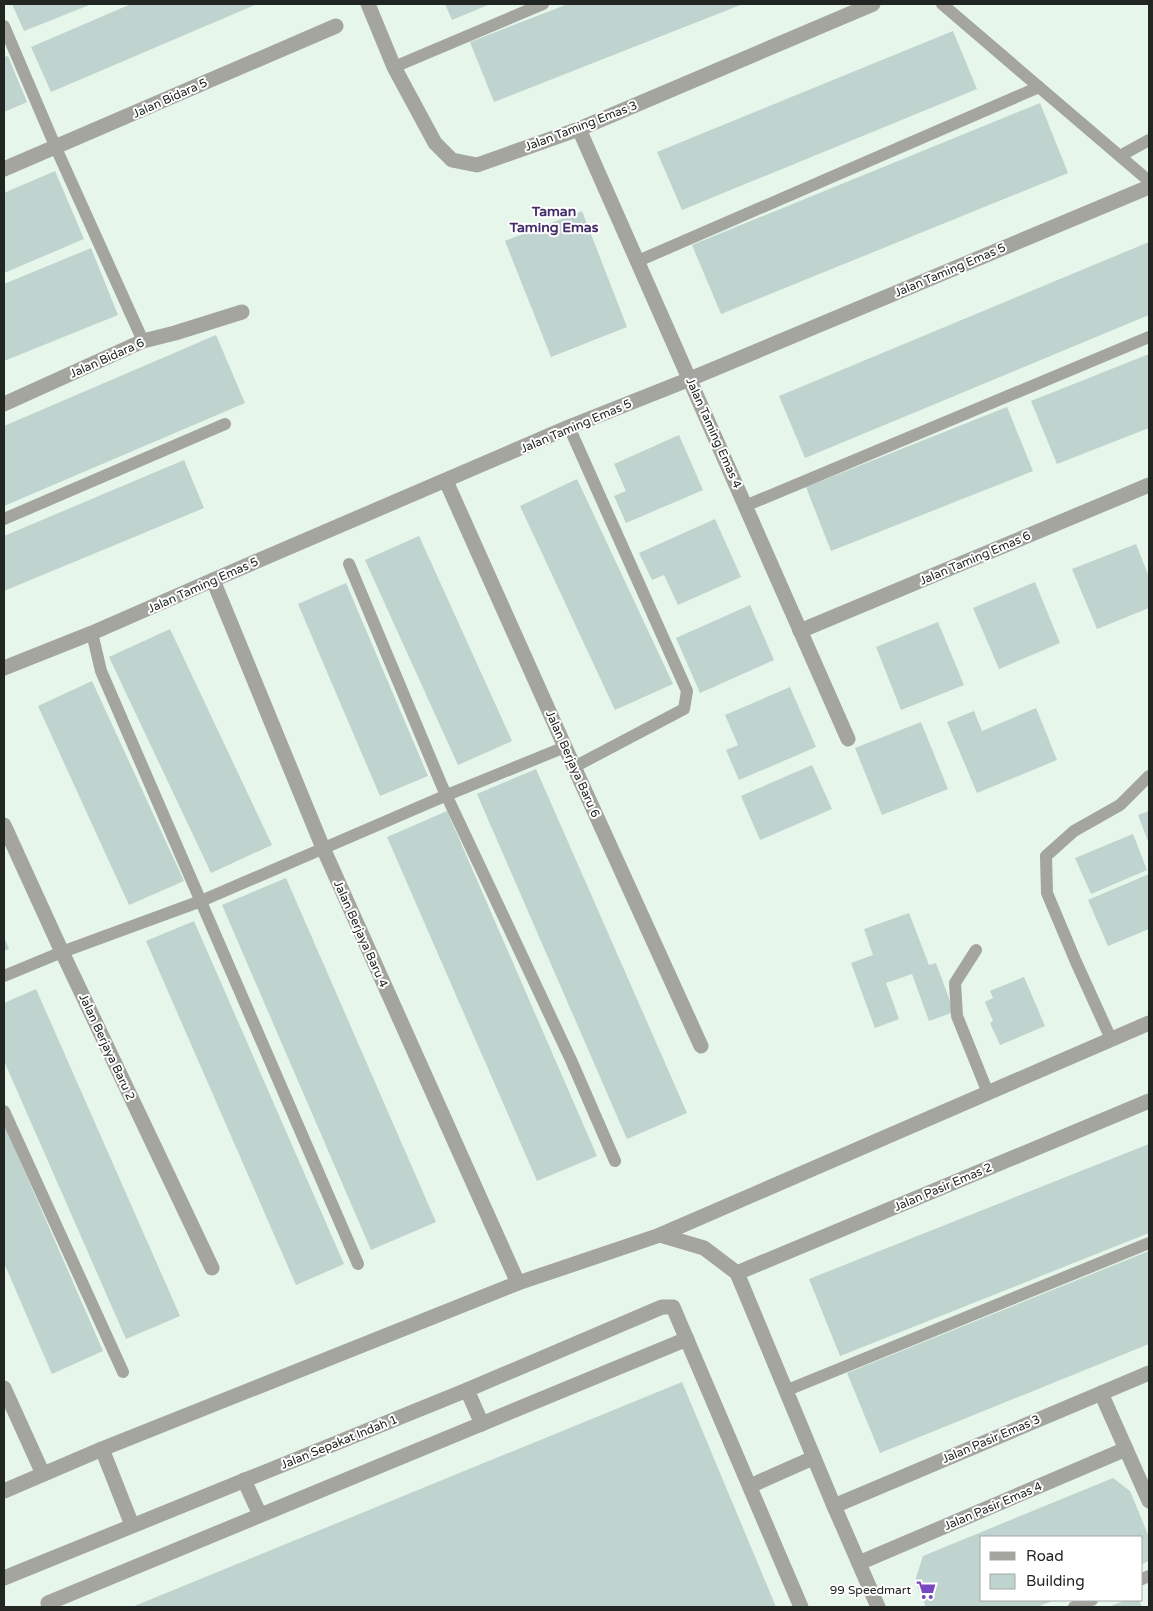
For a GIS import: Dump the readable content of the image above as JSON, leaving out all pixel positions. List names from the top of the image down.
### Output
{
  "streets": {
    "street": [
      "Jalan Bidara 5",
      "Jalan Taming Emas 3",
      "Jalan Taming Emas 5",
      "Jalan Bidara 6",
      "Jalan Taming Emas 4",
      "Jalan Taming Emas 6",
      "Jalan Berjaya Baru 6",
      "Jalan Berjaya Baru 4",
      "Jalan Berjaya Baru 2",
      "Jalan Pasir Emas 2",
      "Jalan Pasir Emas 3",
      "Jalan Sepakat Indah 1",
      "Jalan Pasir Emas 4"
    ]
  },
  "crossings": [
    ["Jalan Taming Emas 3", "Jalan Taming Emas 4"],
    ["Jalan Taming Emas 5", "Jalan Taming Emas 4"],
    ["Jalan Taming Emas 5", "Jalan Berjaya Baru 6"],
    ["Jalan Taming Emas 5", "Jalan Berjaya Baru 4"],
    ["Jalan Taming Emas 4", "Jalan Taming Emas 6"]
  ],
  "districts": ["Taman Taming Emas"],
  "places": {
    "supermarket": ["99 Speedmart"]
  },
  "legend": ["Road", "Building"]
}
